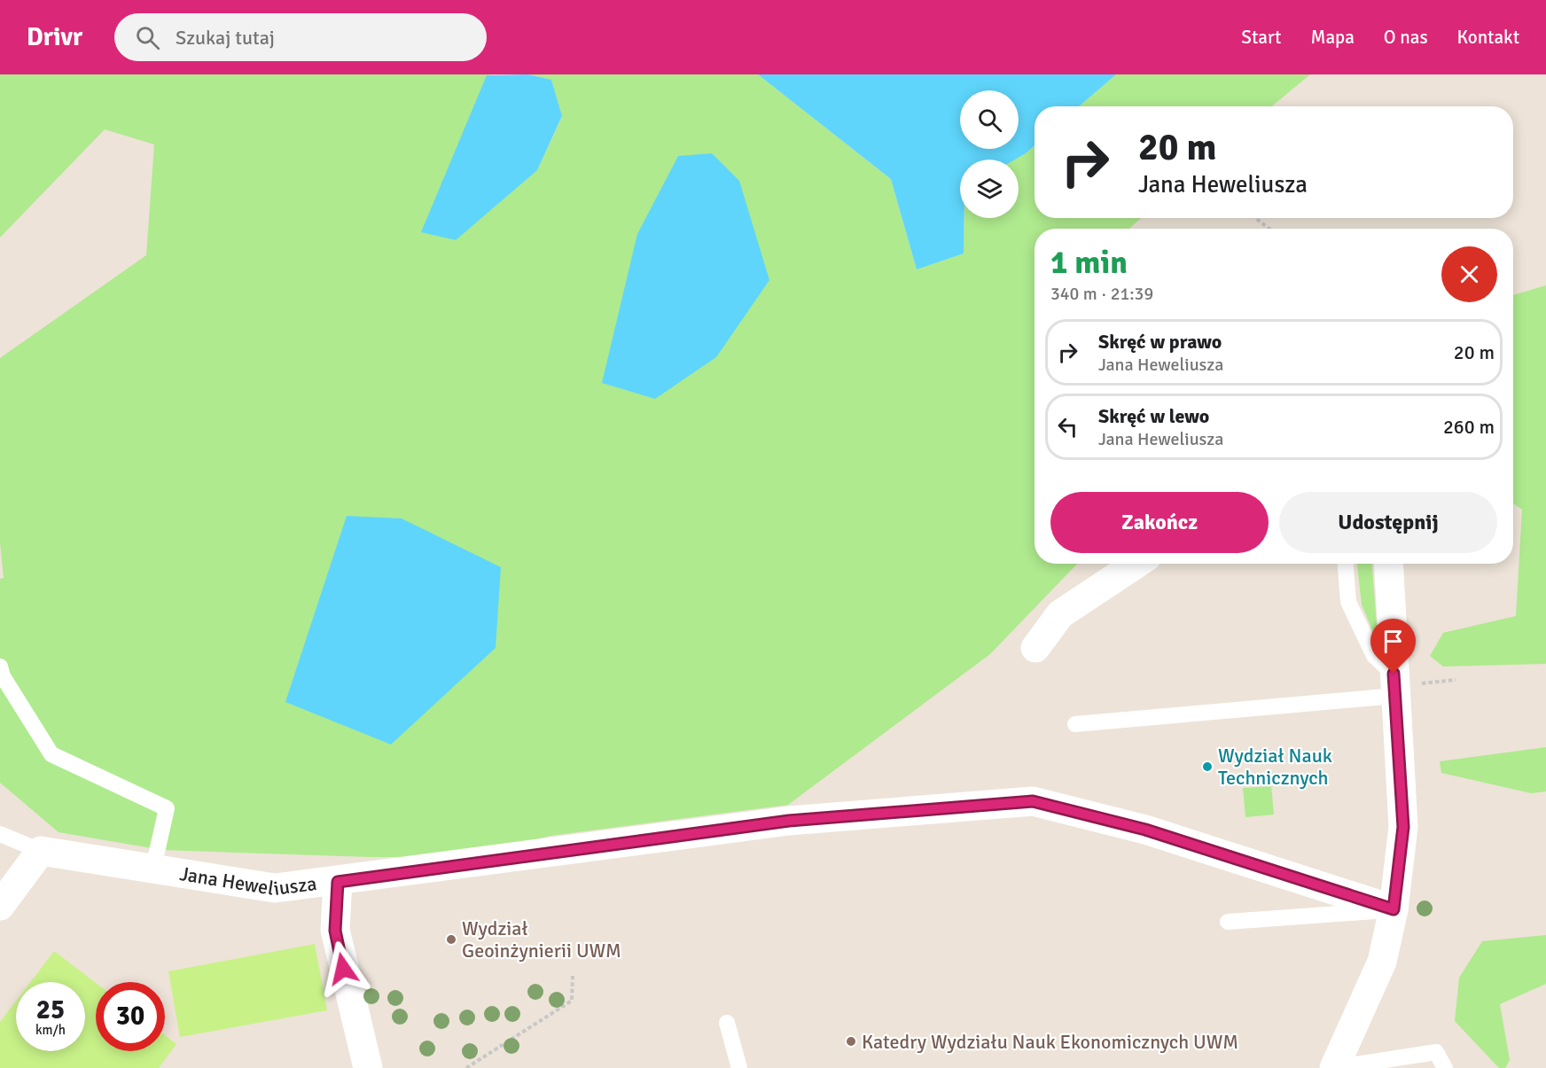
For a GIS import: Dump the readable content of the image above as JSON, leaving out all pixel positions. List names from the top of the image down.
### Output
{
  "streets": {
    "street": ["Jana Heweliusza"]
  },
  "places": ["Wydział Nauk Technicznych", "Wydział Geoinżynierii UWM", "Katedry Wydziału Nauk Ekonomicznych UWM"],
  "page": {
    "header": "Drivr",
    "search": "Szukaj tutaj",
    "nav": [
      "Start",
      "Mapa",
      "O nas",
      "Kontakt"
    ],
    "turn": ["20 m", "Jana Heweliusza"],
    "heading": ["1 min", "340 m · 21:39"],
    "list": [
      {
        "name": "Skręć w prawo",
        "note": "Jana Heweliusza",
        "value": "20 m"
      },
      {
        "name": "Skręć w lewo",
        "note": "Jana Heweliusza",
        "value": "260 m"
      }
    ],
    "buttons": ["Zakończ", "Udostępnij"],
    "speed": "25 km/h",
    "limit": "30"
  }
}
